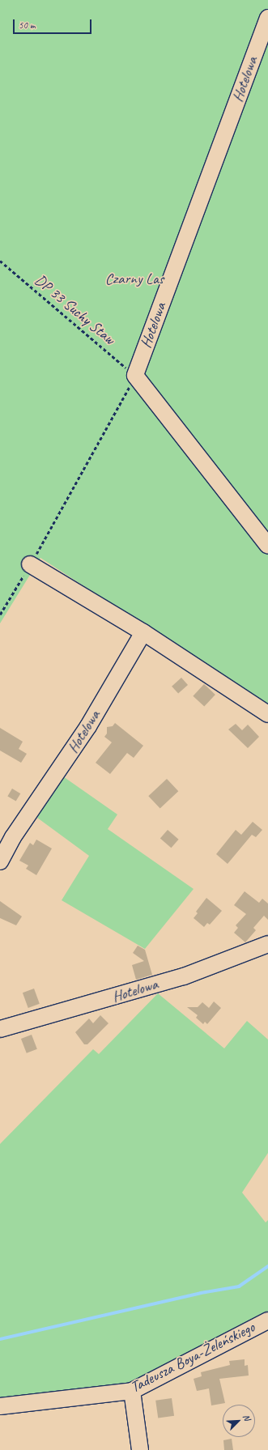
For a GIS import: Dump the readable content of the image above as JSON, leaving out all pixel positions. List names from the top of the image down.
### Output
{
  "streets": {
    "street": ["Hotelowa", "Tadeusza Boya-Żeleńskiego"],
    "path": ["DP 33 Suchy Staw"]
  },
  "crossings": [
    ["Hotelowa", "DP 33 Suchy Staw"]
  ],
  "parks": ["Czarny Las"],
  "scale_bar": "50 m",
  "north": "top right"
}
